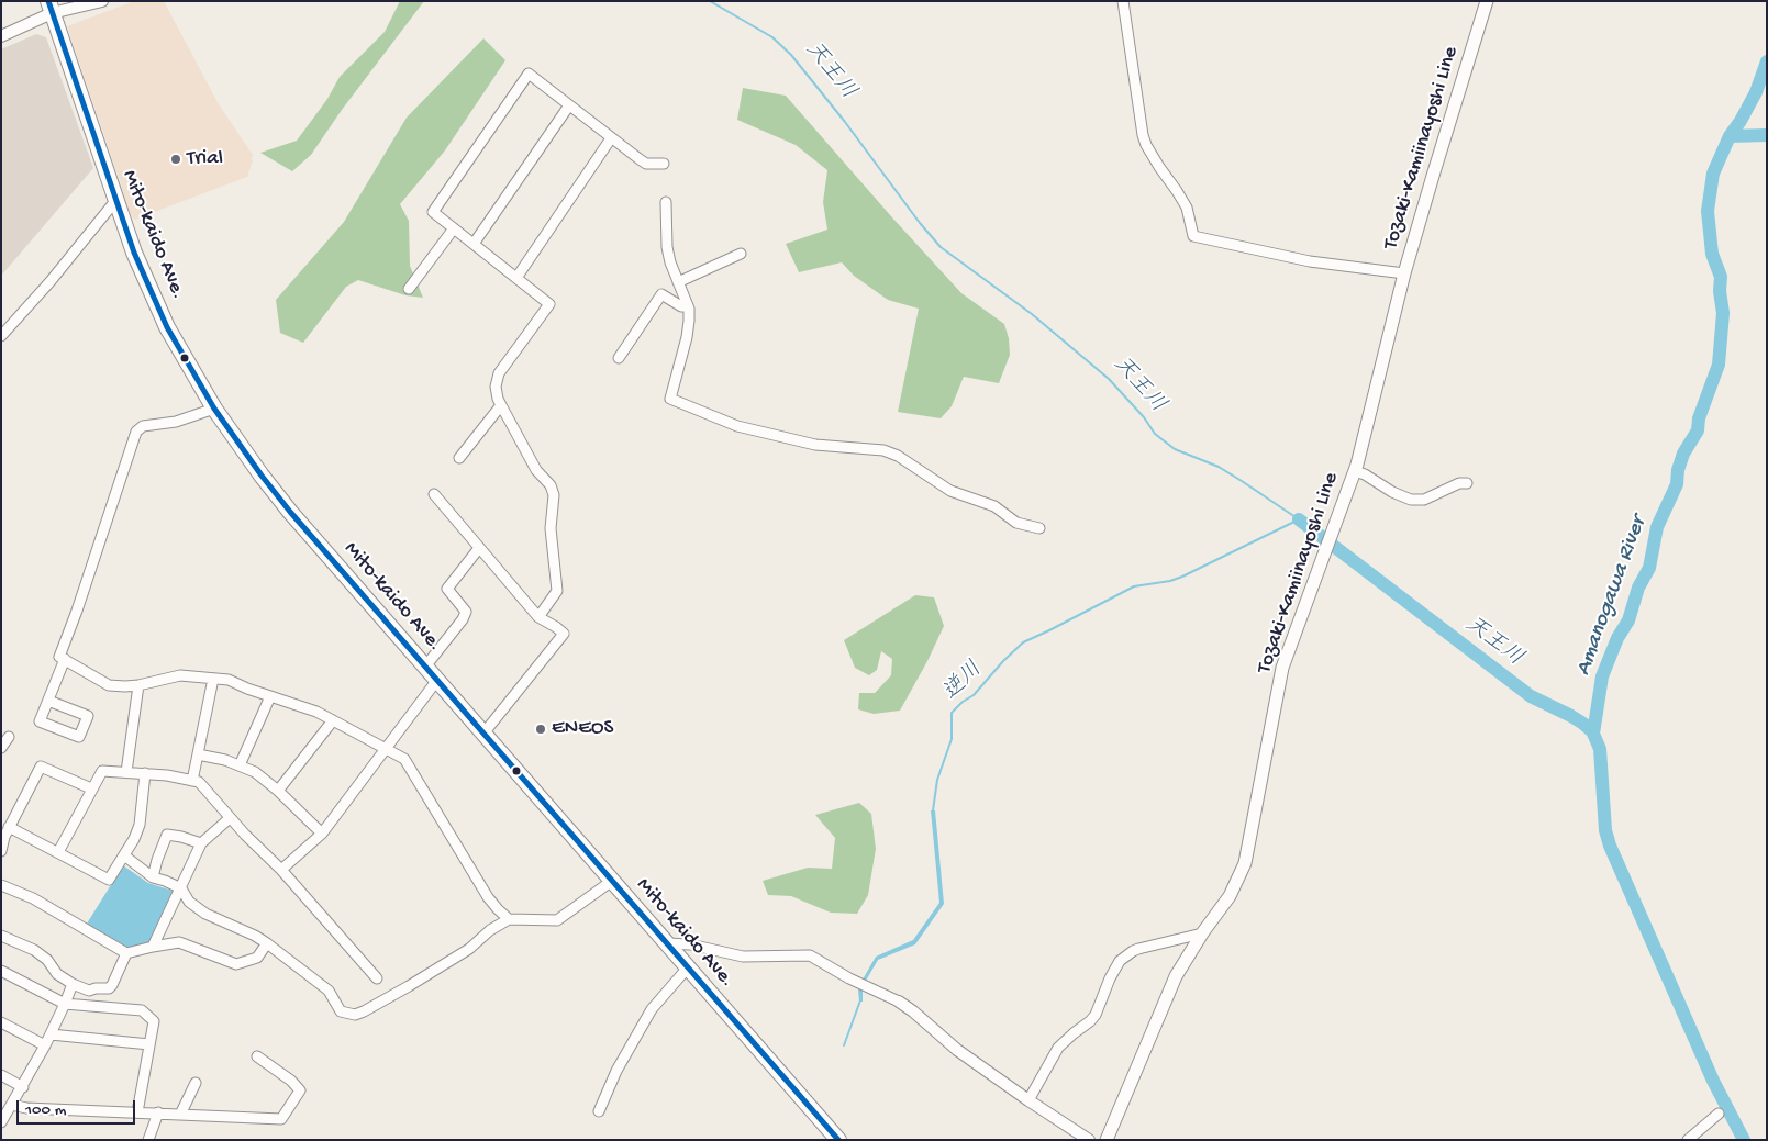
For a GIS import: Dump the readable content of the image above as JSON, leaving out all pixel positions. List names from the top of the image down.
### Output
{
  "streets": {
    "highway": ["Mito-kaido Ave."],
    "main road": ["Tozaki-Kamiinayoshi Line"]
  },
  "water": ["天王川", "Amanogawa River", "逆川"],
  "places": ["Trial", "ENEOS"],
  "scale_bar": "100 m"
}
